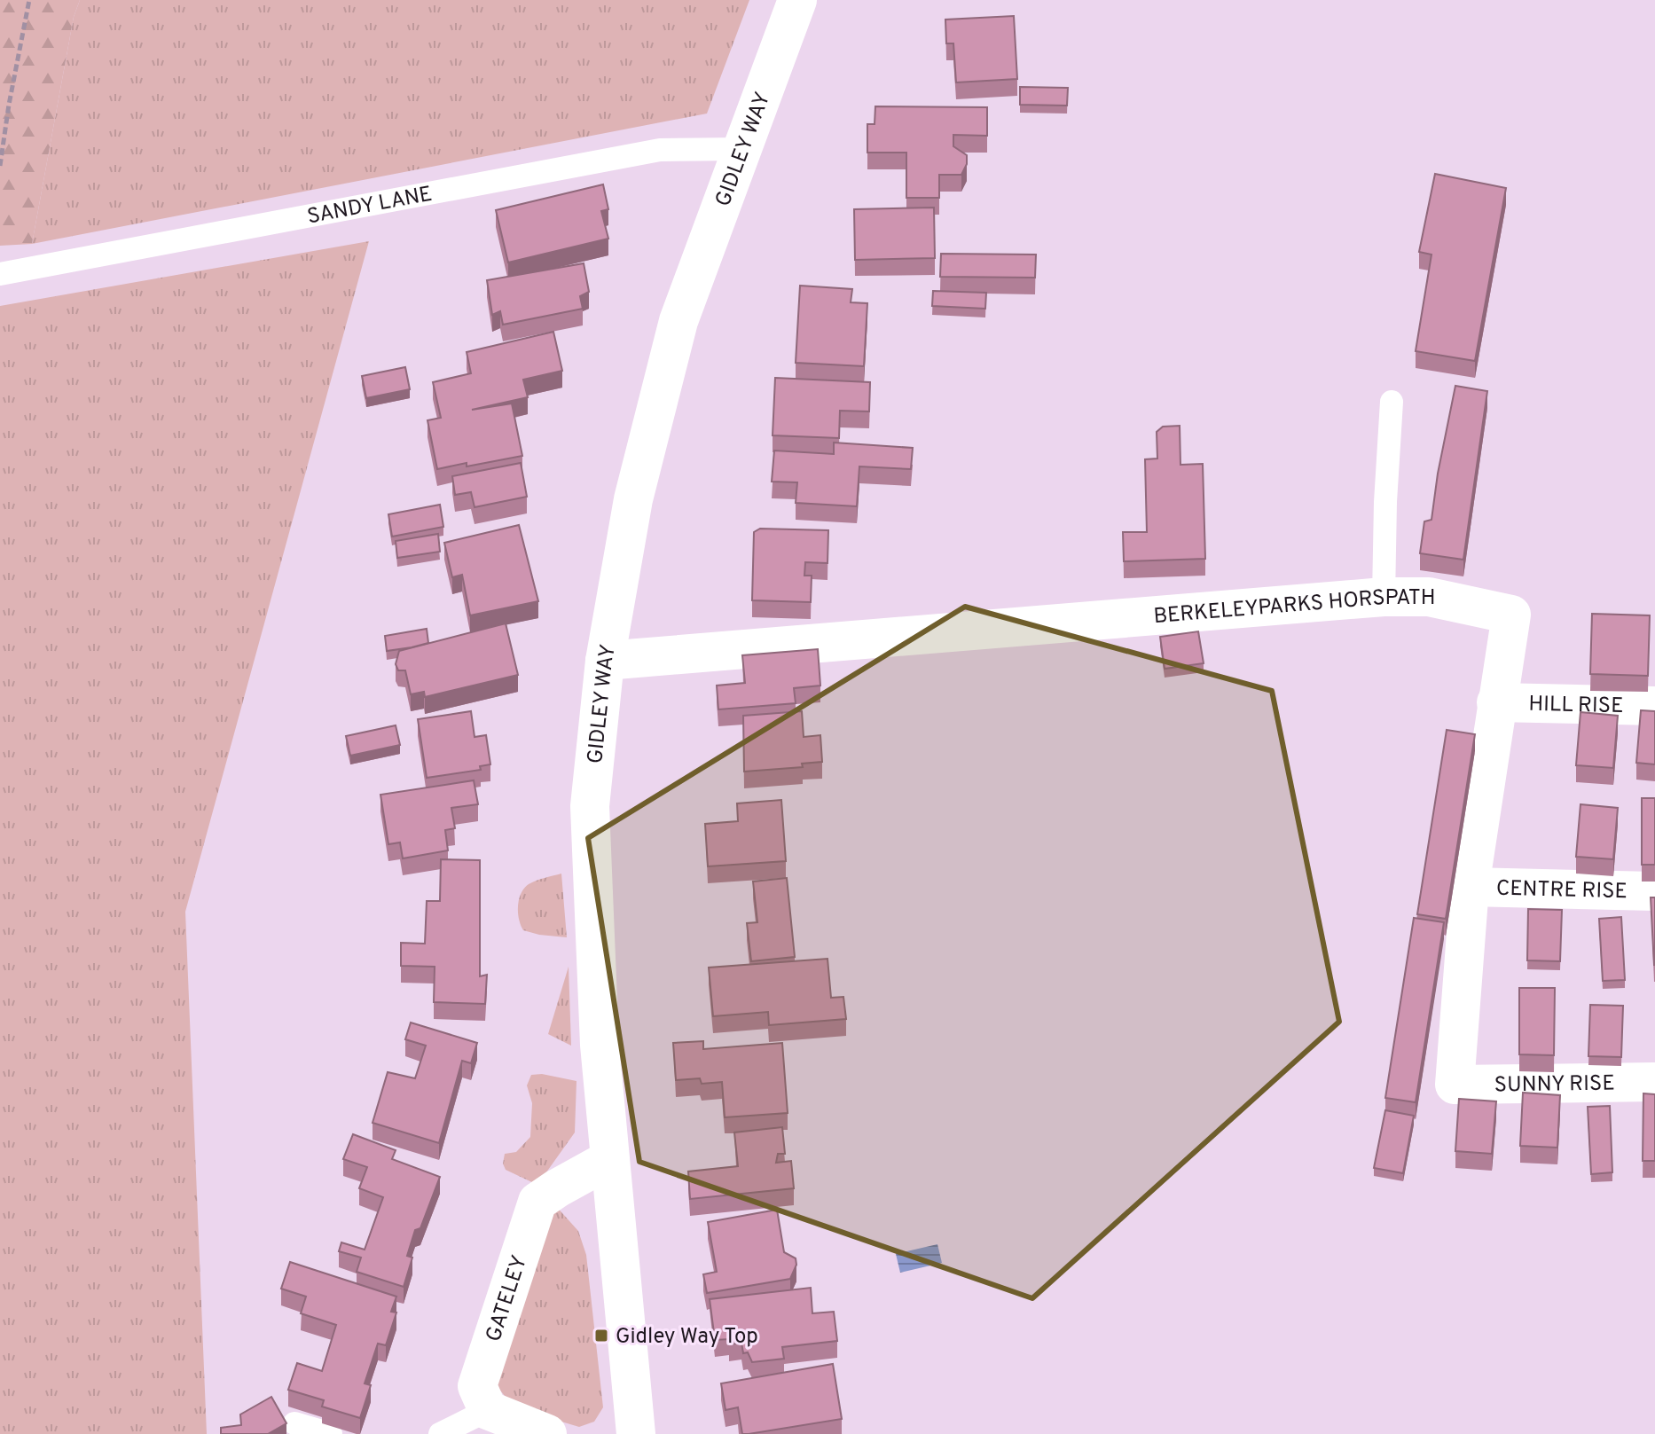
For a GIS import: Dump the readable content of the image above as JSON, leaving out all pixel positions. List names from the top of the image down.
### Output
{
  "streets": {
    "street": [
      "GIDLEY WAY",
      "BERKELEYPARKS HORSPATH",
      "HILL RISE",
      "CENTRE RISE",
      "SUNNY RISE",
      "GATELEY"
    ],
    "lane": ["SANDY LANE"]
  },
  "crossings": [
    ["GIDLEY WAY", "SANDY LANE"],
    ["GIDLEY WAY", "BERKELEYPARKS HORSPATH"],
    ["GIDLEY WAY", "GATELEY"],
    ["BERKELEYPARKS HORSPATH", "HILL RISE"],
    ["BERKELEYPARKS HORSPATH", "CENTRE RISE"],
    ["BERKELEYPARKS HORSPATH", "SUNNY RISE"]
  ],
  "places": {
    "transit": ["Gidley Way Top"]
  }
}
